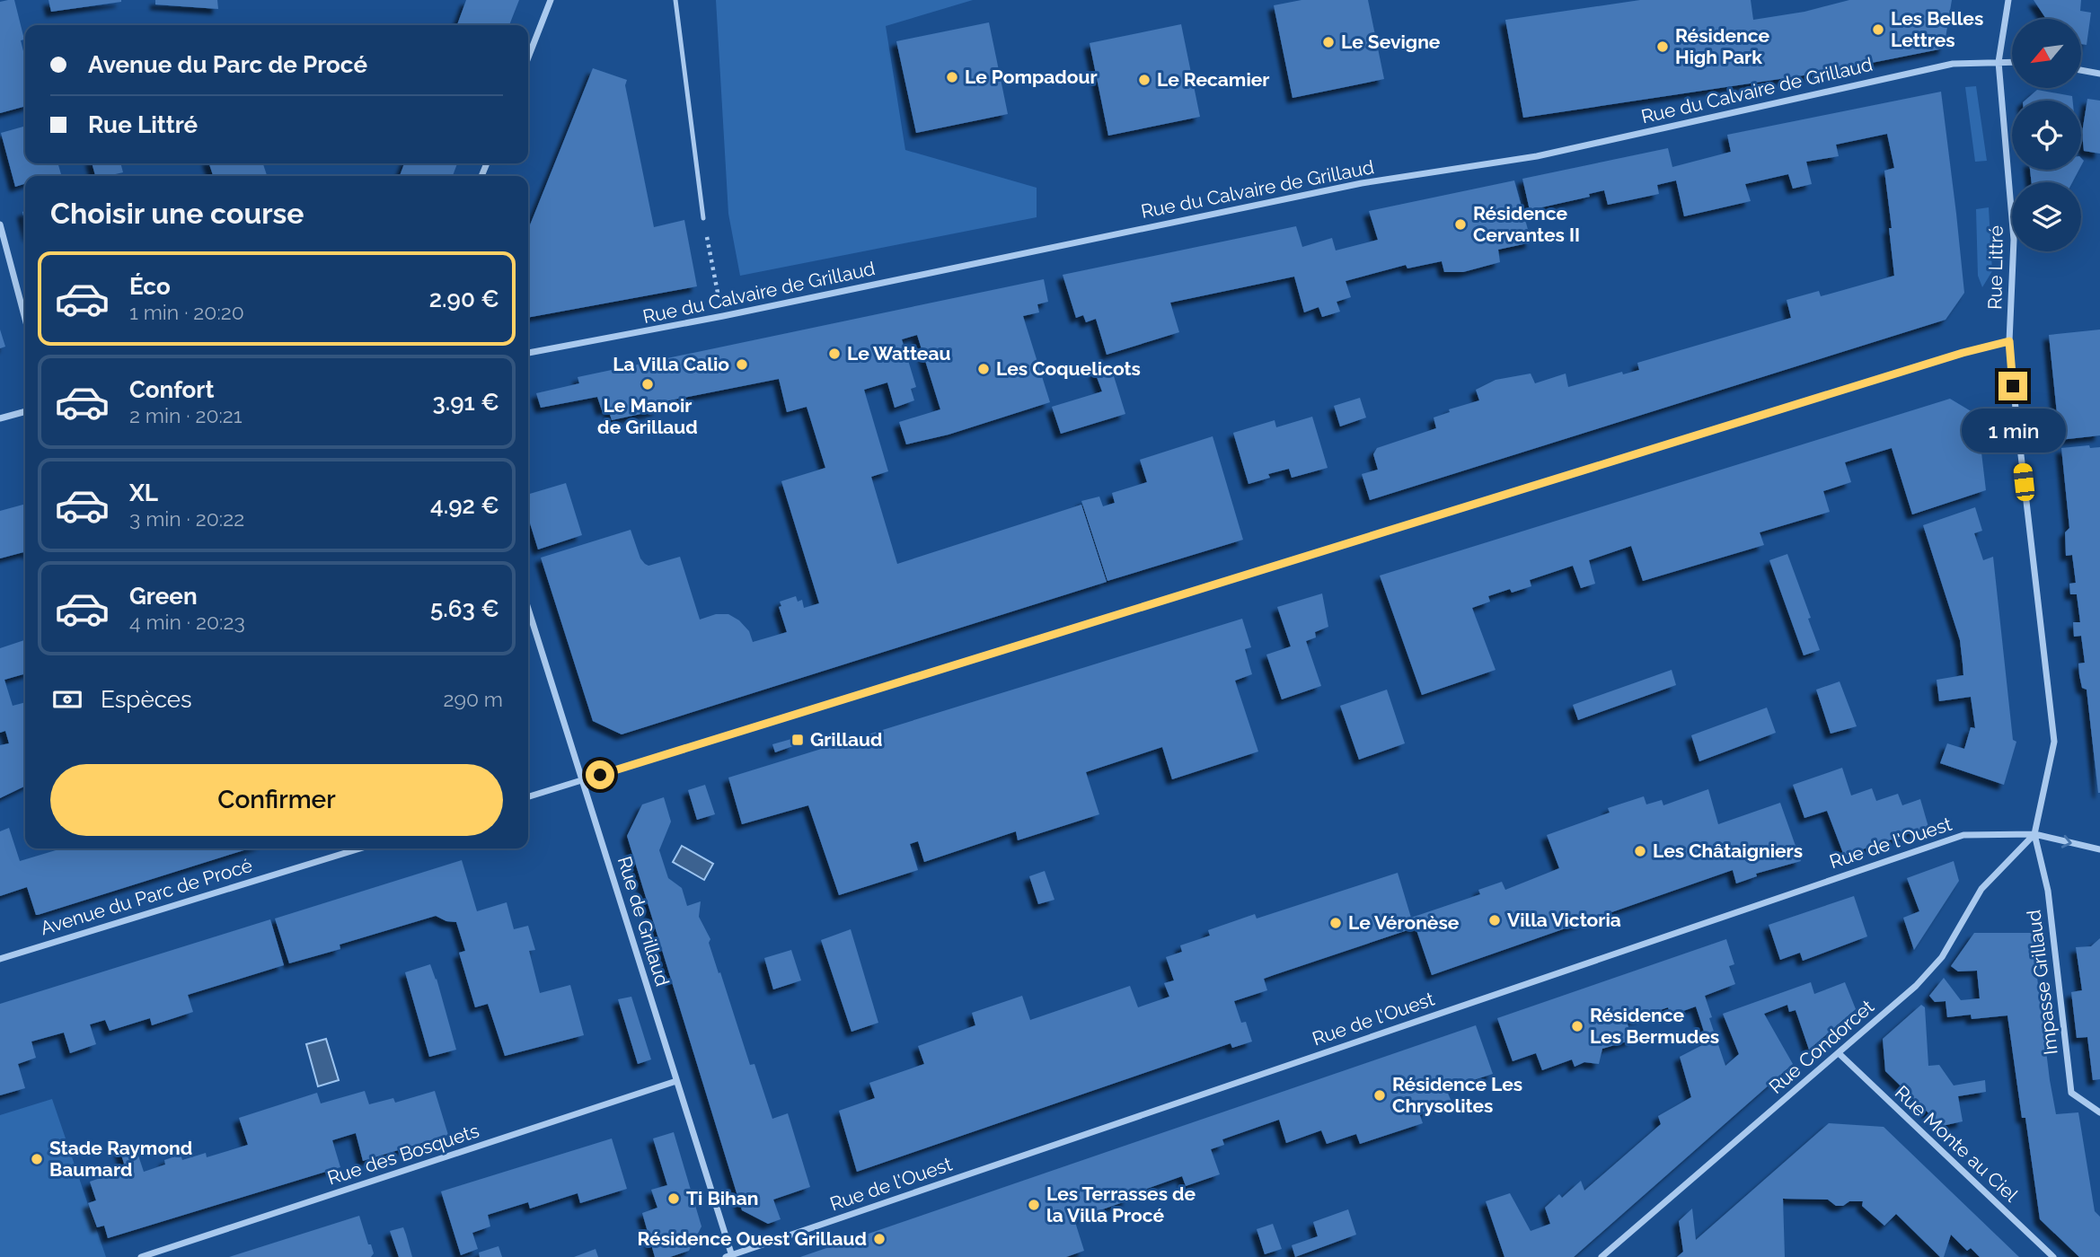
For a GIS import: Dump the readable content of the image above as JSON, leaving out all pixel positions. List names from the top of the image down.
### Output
{
  "streets": {
    "street": [
      "Rue du Calvaire de Grillaud",
      "Rue Littré",
      "Rue de l'Ouest",
      "Avenue du Parc de Procé",
      "Rue de Grillaud",
      "Impasse Grillaud",
      "Rue Condorcet",
      "Rue Monte au Ciel",
      "Rue des Bosquets"
    ]
  },
  "crossings": [
    ["Rue du Calvaire de Grillaud", "Rue Littré"],
    ["Rue Littré", "Rue de l'Ouest"],
    ["Rue Littré", "Impasse Grillaud"],
    ["Rue Littré", "Rue Condorcet"],
    ["Rue de l'Ouest", "Rue de Grillaud"],
    ["Rue de l'Ouest", "Impasse Grillaud"],
    ["Rue de l'Ouest", "Rue Condorcet"],
    ["Rue de Grillaud", "Rue des Bosquets"],
    ["Impasse Grillaud", "Rue Condorcet"],
    ["Rue Condorcet", "Rue Monte au Ciel"]
  ],
  "places": {
    "other": [
      "Les Belles Lettres",
      "Le Sevigne",
      "Résidence High Park",
      "Le Pompadour",
      "Le Recamier",
      "Résidence Cervantes II",
      "Le Watteau",
      "La Villa Calio",
      "Les Coquelicots",
      "Le Manoir de Grillaud",
      "Les Châtaigniers",
      "Villa Victoria",
      "Le Véronèse",
      "Résidence Les Bermudes",
      "Résidence Les Chrysolites",
      "Stade Raymond Baumard",
      "Ti Bihan",
      "Les Terrasses de la Villa Procé",
      "Résidence Ouest Grillaud"
    ],
    "transit": ["Grillaud"]
  },
  "north": "bottom left",
  "page": {
    "banner": ["Avenue du Parc de Procé", "Rue Littré"],
    "heading": "Choisir une course",
    "list": [
      {
        "name": "Éco",
        "note": "1 min · 20:20",
        "value": "2.90 €"
      },
      {
        "name": "Confort",
        "note": "2 min · 20:21",
        "value": "3.91 €"
      },
      {
        "name": "XL",
        "note": "3 min · 20:22",
        "value": "4.92 €"
      },
      {
        "name": "Green",
        "note": "4 min · 20:23",
        "value": "5.63 €"
      }
    ],
    "bubble": "1 min",
    "pay": ["Espèces", "290 m"],
    "buttons": "Confirmer"
  }
}
